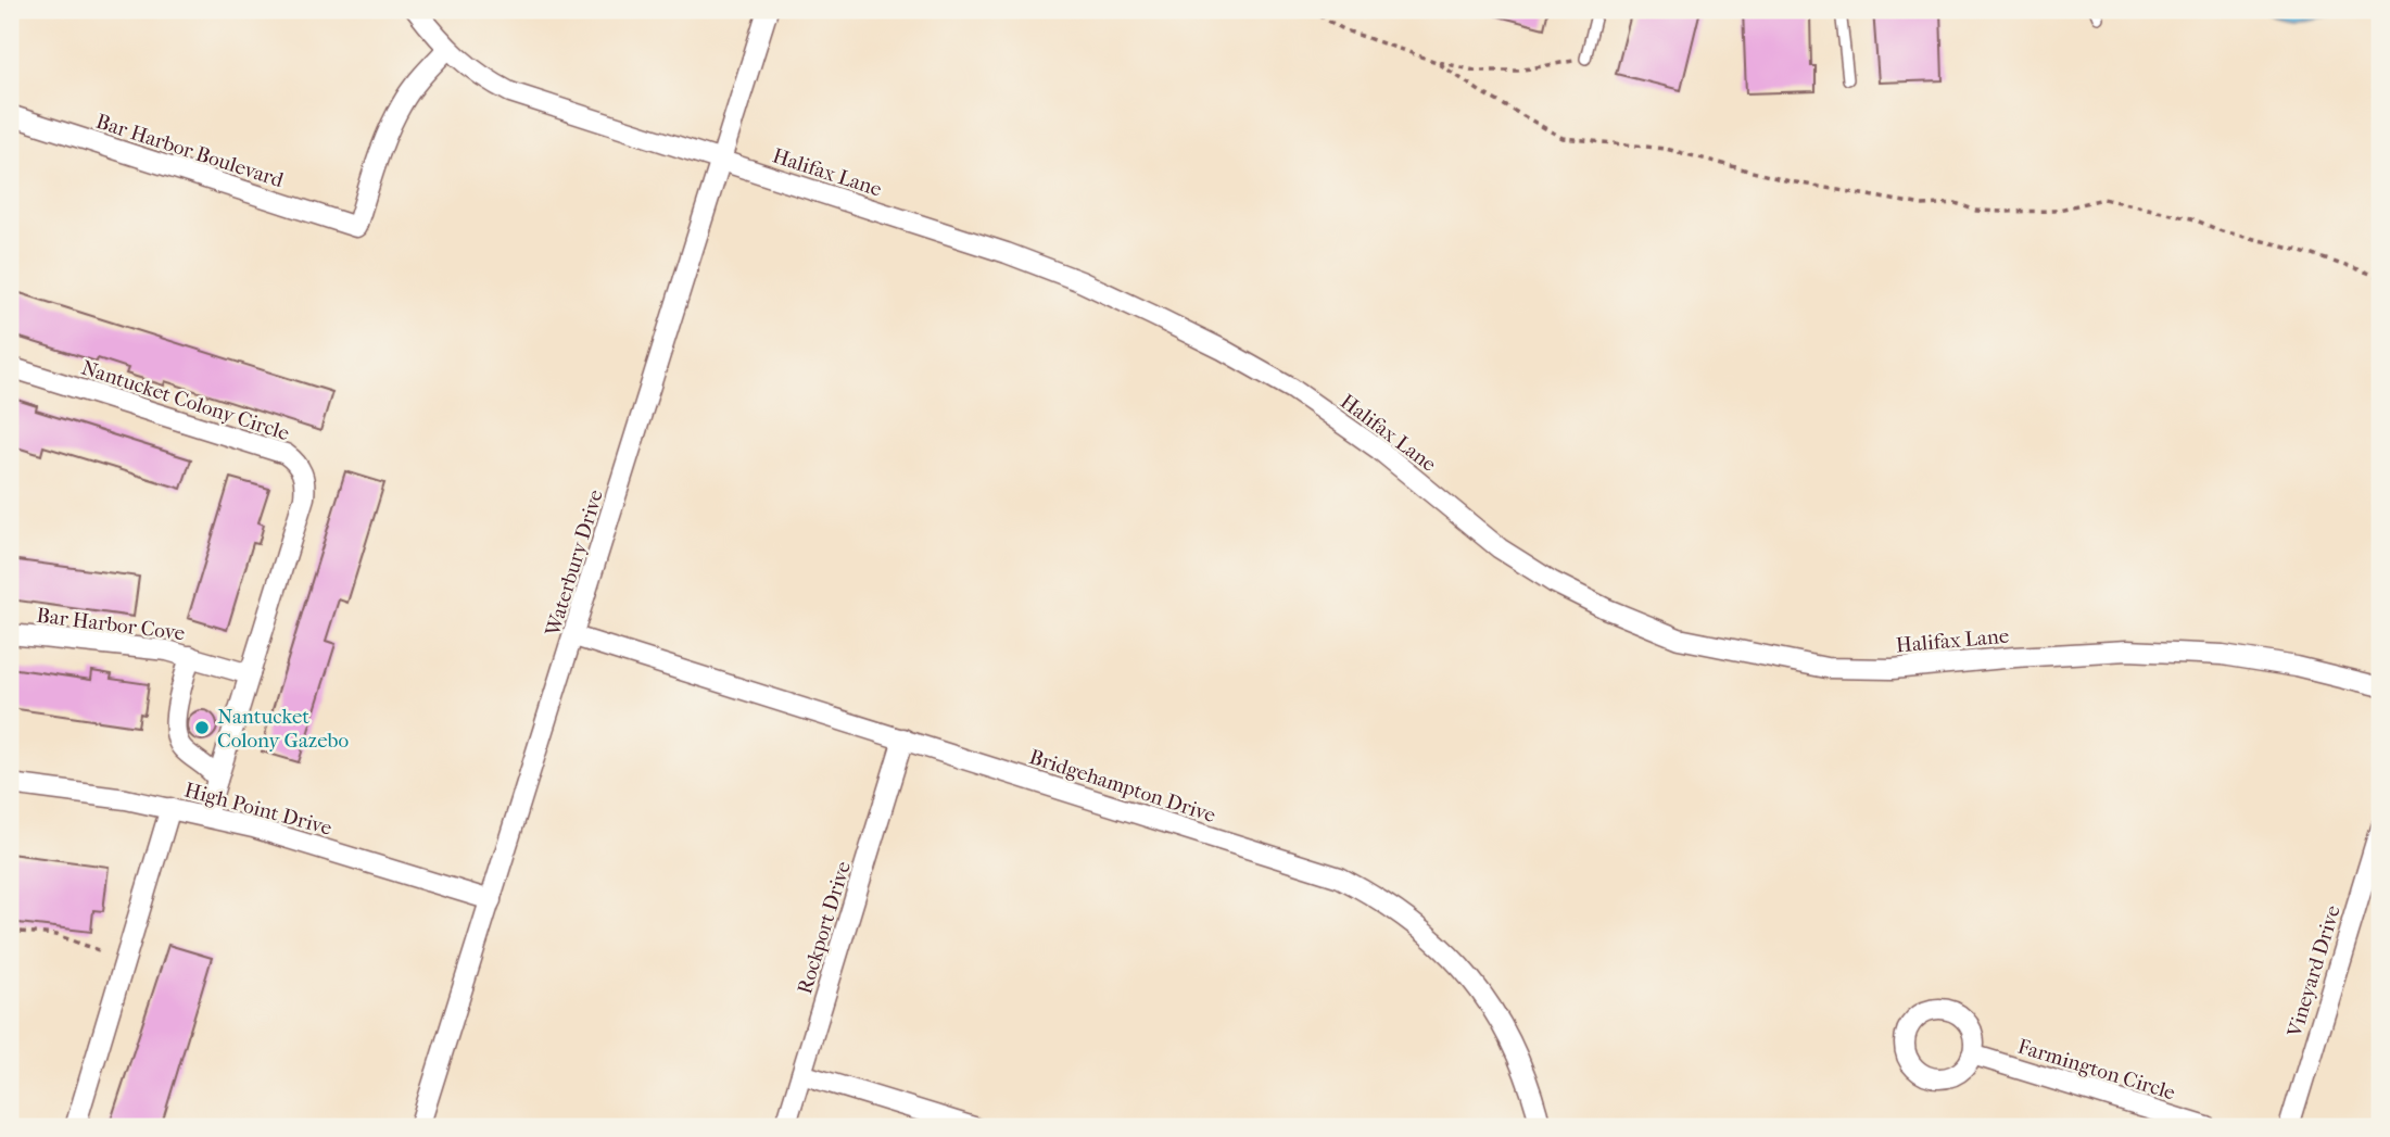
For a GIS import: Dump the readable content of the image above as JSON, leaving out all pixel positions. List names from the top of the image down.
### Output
{
  "streets": {
    "street": [
      "Bar Harbor Boulevard",
      "Halifax Lane",
      "Nantucket Colony Circle",
      "Waterbury Drive",
      "Bar Harbor Cove",
      "Bridgehampton Drive",
      "High Point Drive",
      "Rockport Drive",
      "Vineyard Drive",
      "Farmington Circle"
    ]
  },
  "crossings": [
    ["Bar Harbor Boulevard", "Halifax Lane"],
    ["Halifax Lane", "Waterbury Drive"],
    ["Nantucket Colony Circle", "Bar Harbor Cove"],
    ["Nantucket Colony Circle", "High Point Drive"],
    ["Waterbury Drive", "Bridgehampton Drive"],
    ["Waterbury Drive", "High Point Drive"],
    ["Bridgehampton Drive", "Rockport Drive"]
  ],
  "places": ["Nantucket Colony Gazebo"]
}
